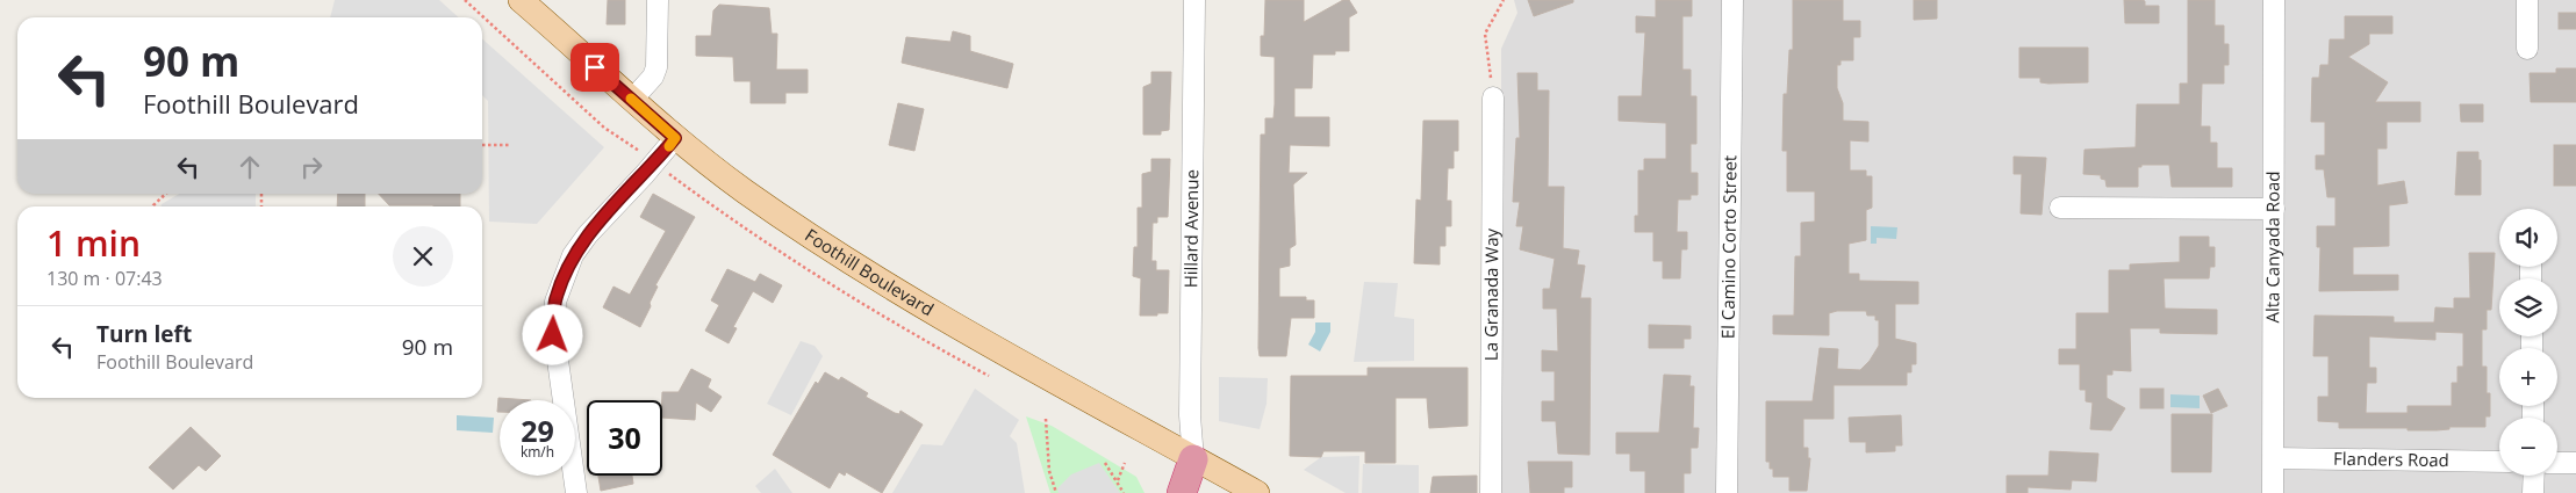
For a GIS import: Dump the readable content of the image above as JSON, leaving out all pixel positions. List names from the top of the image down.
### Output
{
  "streets": {
    "highway": ["Hillard Avenue"],
    "main road": ["Foothill Boulevard"],
    "street": [
      "El Camino Corto Street",
      "Alta Canyada Road",
      "La Granada Way",
      "Flanders Road"
    ]
  },
  "crossings": [
    ["Hillard Avenue", "Foothill Boulevard"],
    ["Alta Canyada Road", "Flanders Road"]
  ],
  "page": {
    "turn": ["90 m", "Foothill Boulevard"],
    "heading": ["1 min", "130 m · 07:43"],
    "map_buttons": ["+", "−"],
    "list": [
      {
        "name": "Turn left",
        "note": "Foothill Boulevard",
        "value": "90 m"
      }
    ],
    "speed": "29 km/h",
    "limit": "30"
  }
}
